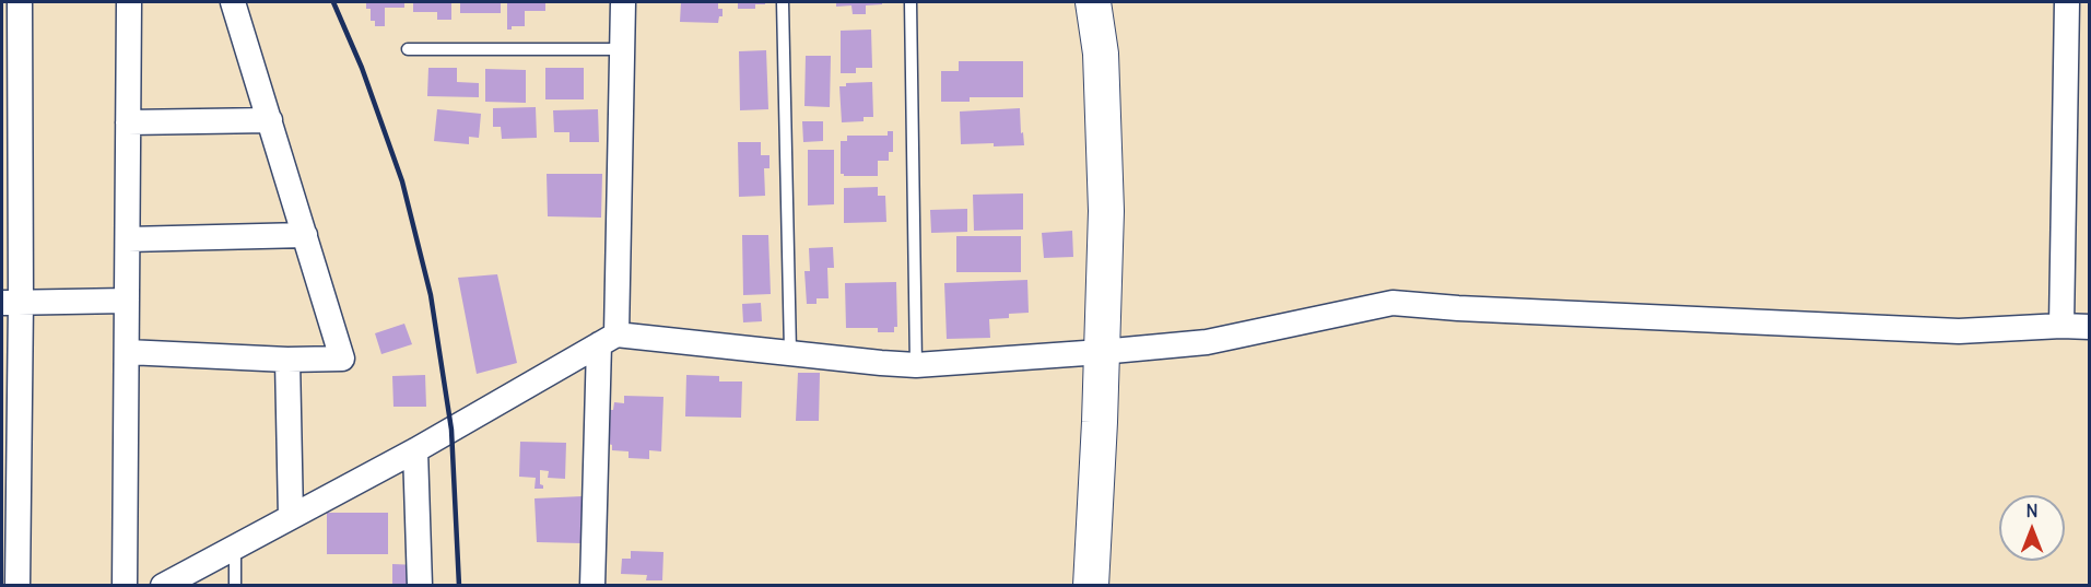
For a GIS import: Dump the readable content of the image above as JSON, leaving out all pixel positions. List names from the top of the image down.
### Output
{
  "north": "top"
}
